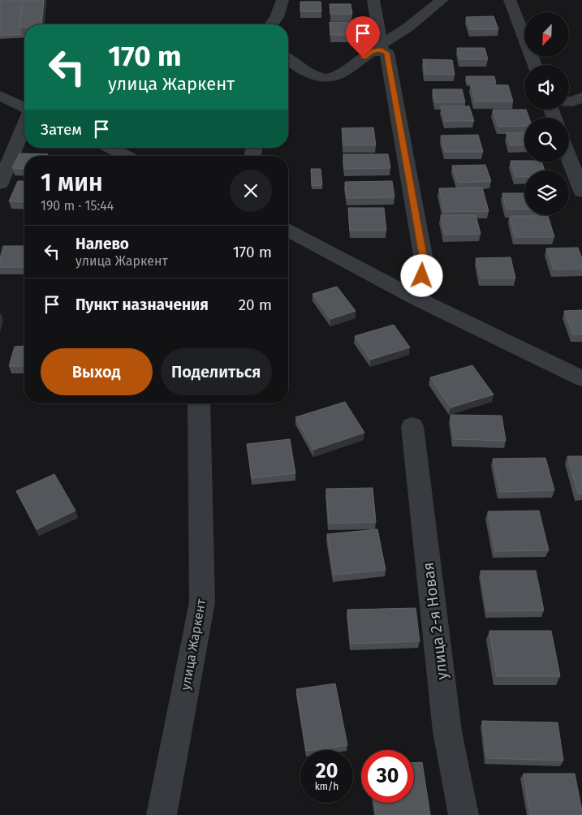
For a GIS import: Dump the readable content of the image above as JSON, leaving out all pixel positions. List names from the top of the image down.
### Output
{
  "streets": {
    "street": ["улица 2-я Новая", "улица Жаркент"]
  },
  "north": "bottom left",
  "page": {
    "turn": ["170 m", "улица Жаркент"],
    "then": "Затем",
    "heading": ["1 мин", "190 m · 15:44"],
    "list": [
      {
        "name": "Налево",
        "note": "улица Жаркент",
        "value": "170 m"
      },
      {
        "name": "Пункт назначения",
        "value": "20 m"
      }
    ],
    "buttons": ["Выход", "Поделиться"],
    "speed": "20 km/h",
    "limit": "30"
  }
}
